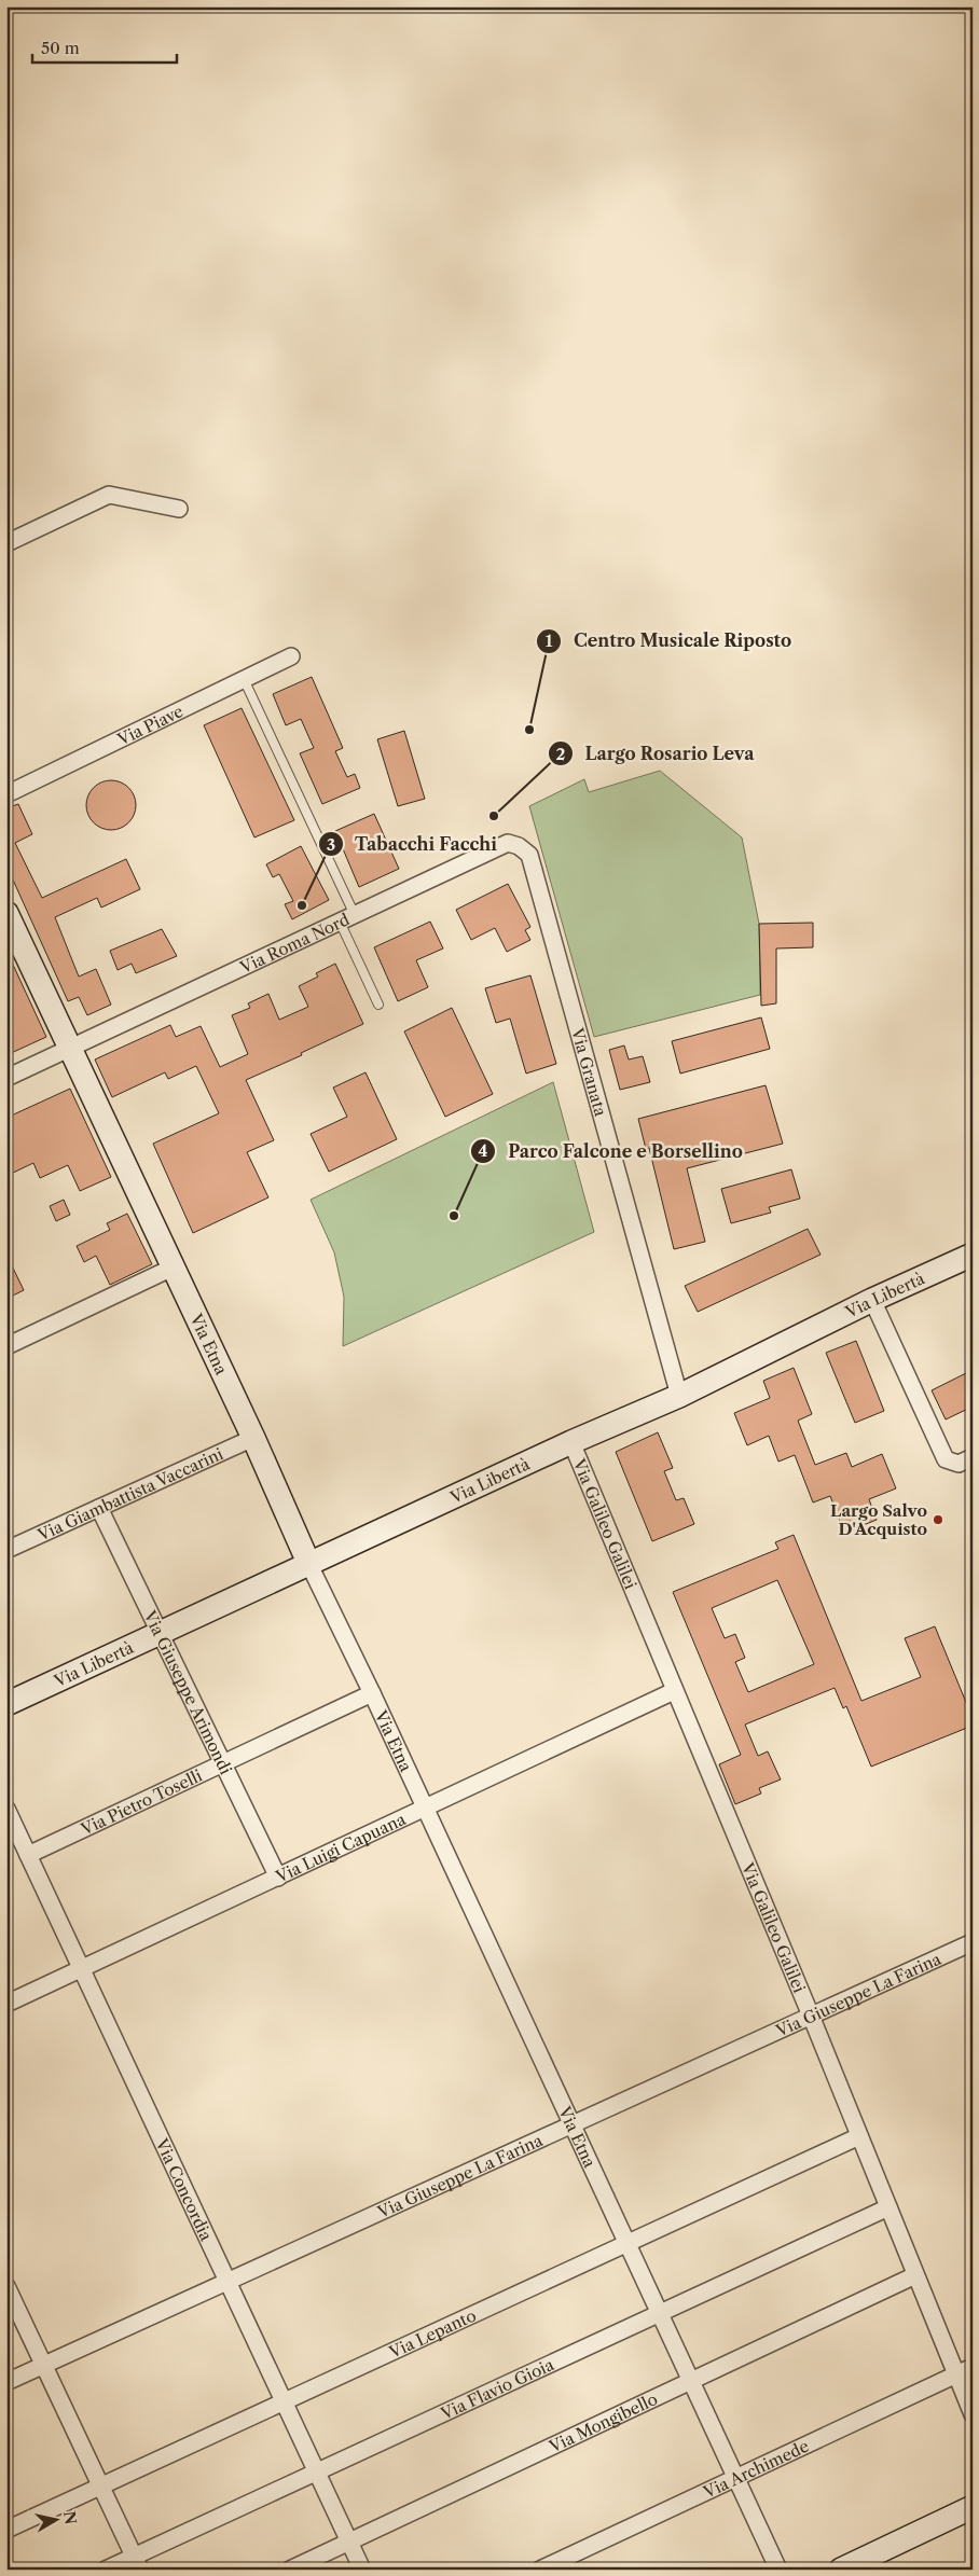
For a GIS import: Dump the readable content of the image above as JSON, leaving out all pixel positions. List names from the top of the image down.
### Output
{
  "streets": {
    "street": [
      "Via Piave",
      "Via Roma Nord",
      "Via Granata",
      "Via Libertà",
      "Via Etna",
      "Via Giambattista Vaccarini",
      "Via Galileo Galilei",
      "Via Giuseppe Arimondi",
      "Via Pietro Toselli",
      "Via Luigi Capuana",
      "Via Giuseppe La Farina",
      "Via Concordia",
      "Via Lepanto",
      "Via Flavio Gioia",
      "Via Mongibello",
      "Via Archimede"
    ]
  },
  "crossings": [
    ["Via Roma Nord", "Via Granata"],
    ["Via Roma Nord", "Via Etna"],
    ["Via Granata", "Via Libertà"],
    ["Via Libertà", "Via Etna"],
    ["Via Libertà", "Via Galileo Galilei"],
    ["Via Libertà", "Via Giuseppe Arimondi"],
    ["Via Etna", "Via Giambattista Vaccarini"],
    ["Via Etna", "Via Pietro Toselli"],
    ["Via Etna", "Via Luigi Capuana"],
    ["Via Etna", "Via Giuseppe La Farina"],
    ["Via Etna", "Via Lepanto"],
    ["Via Etna", "Via Flavio Gioia"],
    ["Via Etna", "Via Mongibello"],
    ["Via Etna", "Via Archimede"],
    ["Via Giambattista Vaccarini", "Via Giuseppe Arimondi"],
    ["Via Galileo Galilei", "Via Luigi Capuana"],
    ["Via Galileo Galilei", "Via Giuseppe La Farina"],
    ["Via Galileo Galilei", "Via Lepanto"],
    ["Via Galileo Galilei", "Via Flavio Gioia"],
    ["Via Galileo Galilei", "Via Mongibello"],
    ["Via Galileo Galilei", "Via Archimede"],
    ["Via Giuseppe Arimondi", "Via Pietro Toselli"],
    ["Via Giuseppe Arimondi", "Via Luigi Capuana"],
    ["Via Pietro Toselli", "Via Concordia"],
    ["Via Luigi Capuana", "Via Concordia"],
    ["Via Giuseppe La Farina", "Via Concordia"],
    ["Via Concordia", "Via Lepanto"],
    ["Via Concordia", "Via Flavio Gioia"],
    ["Via Concordia", "Via Mongibello"]
  ],
  "places": [
    "Centro Musicale Riposto",
    "Largo Rosario Leva",
    "Tabacchi Facchi",
    "Parco Falcone e Borsellino",
    "Largo Salvo D'Acquisto"
  ],
  "scale_bar": "50 m",
  "north": "right"
}
